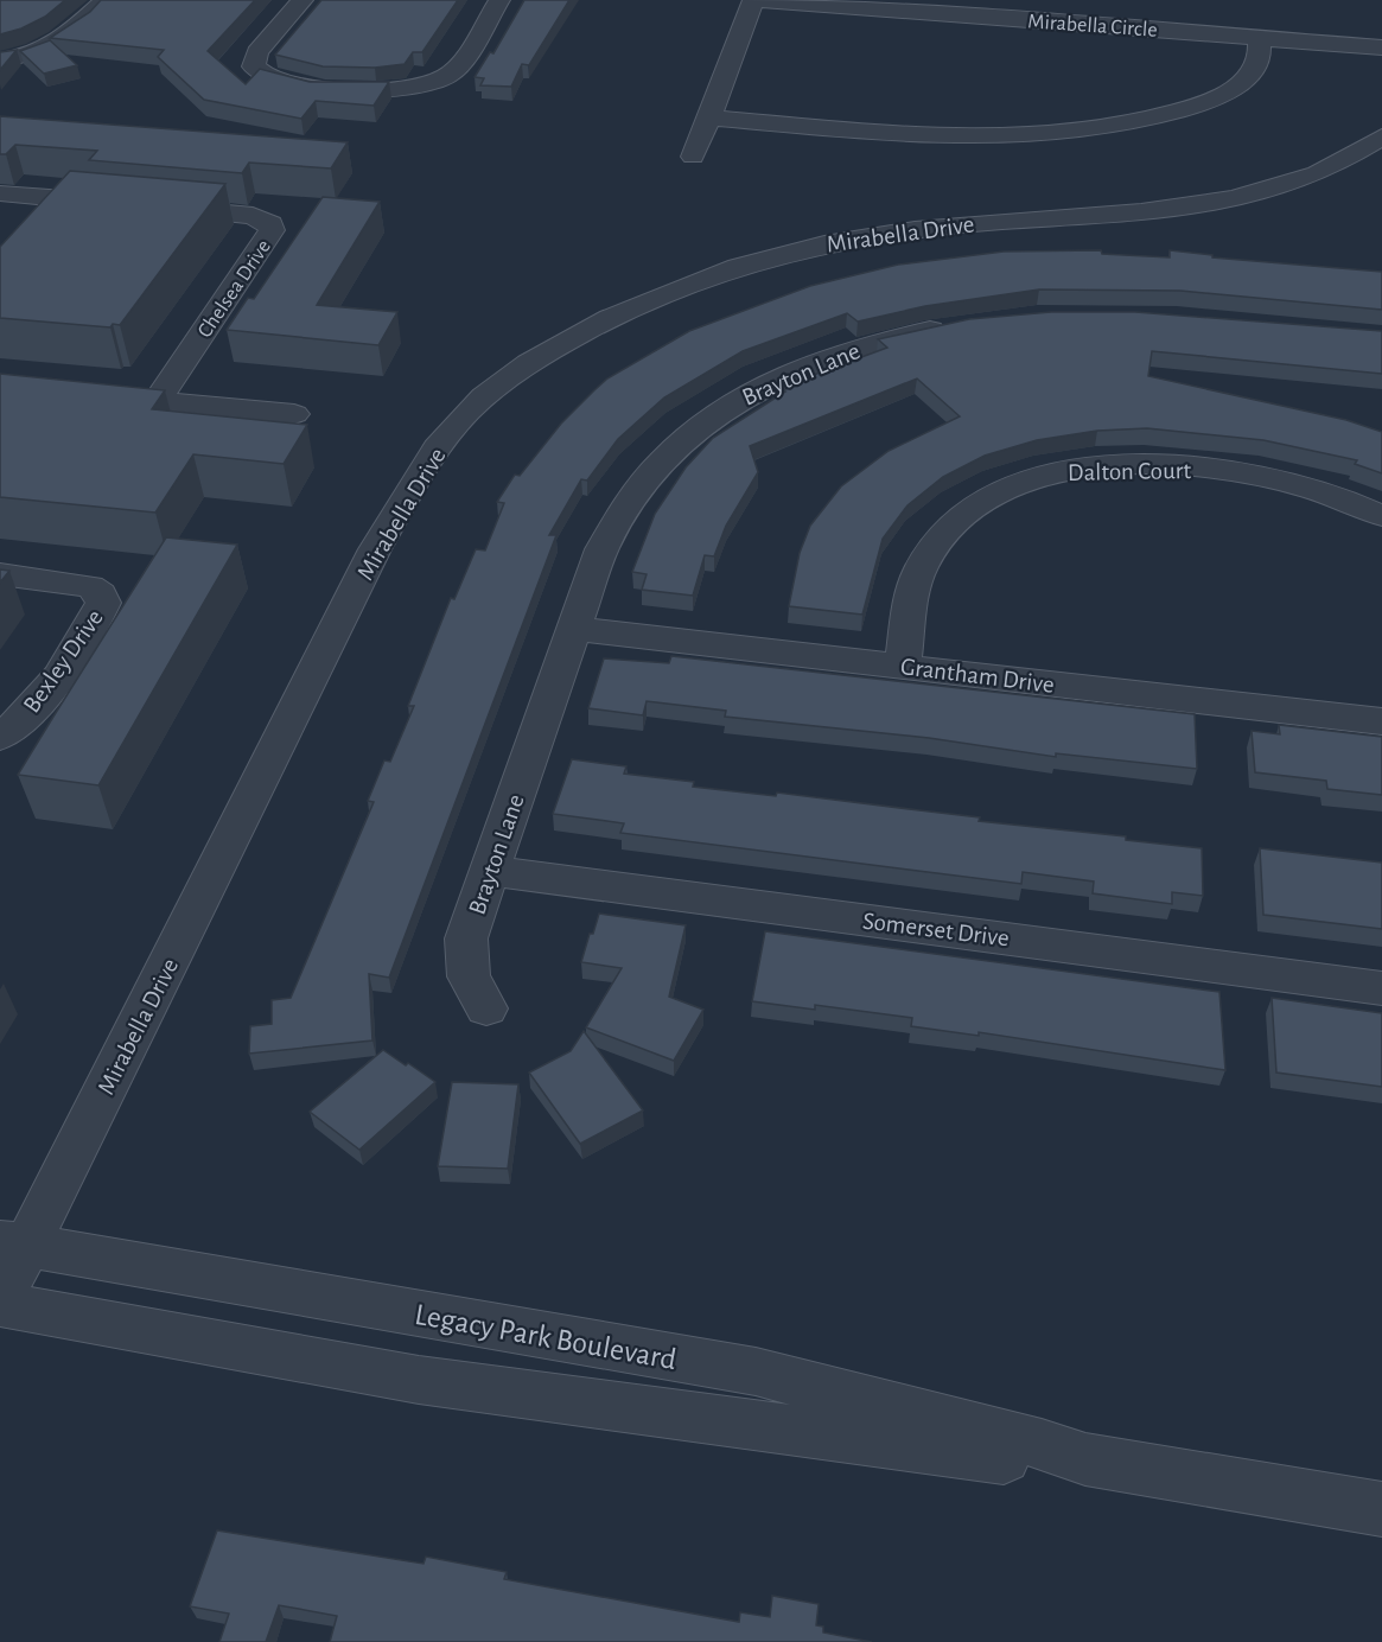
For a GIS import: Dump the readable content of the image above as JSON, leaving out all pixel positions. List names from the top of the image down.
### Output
{
  "streets": {
    "street": [
      "Mirabella Circle",
      "Mirabella Drive",
      "Chelsea Drive",
      "Brayton Lane",
      "Dalton Court",
      "Bexley Drive",
      "Grantham Drive",
      "Somerset Drive",
      "Legacy Park Boulevard"
    ]
  },
  "crossings": [
    ["Mirabella Drive", "Legacy Park Boulevard"],
    ["Brayton Lane", "Grantham Drive"],
    ["Brayton Lane", "Somerset Drive"],
    ["Dalton Court", "Grantham Drive"]
  ]
}
